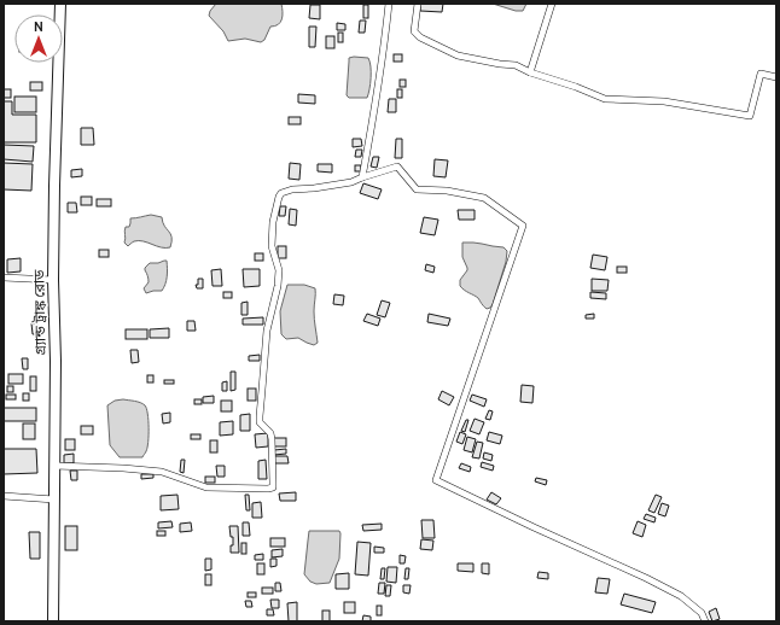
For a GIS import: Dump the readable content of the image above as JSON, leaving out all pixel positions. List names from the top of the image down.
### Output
{
  "streets": {
    "highway": ["গ্র্যান্ড ট্রাঙ্ক রোড"]
  },
  "north": "top"
}
